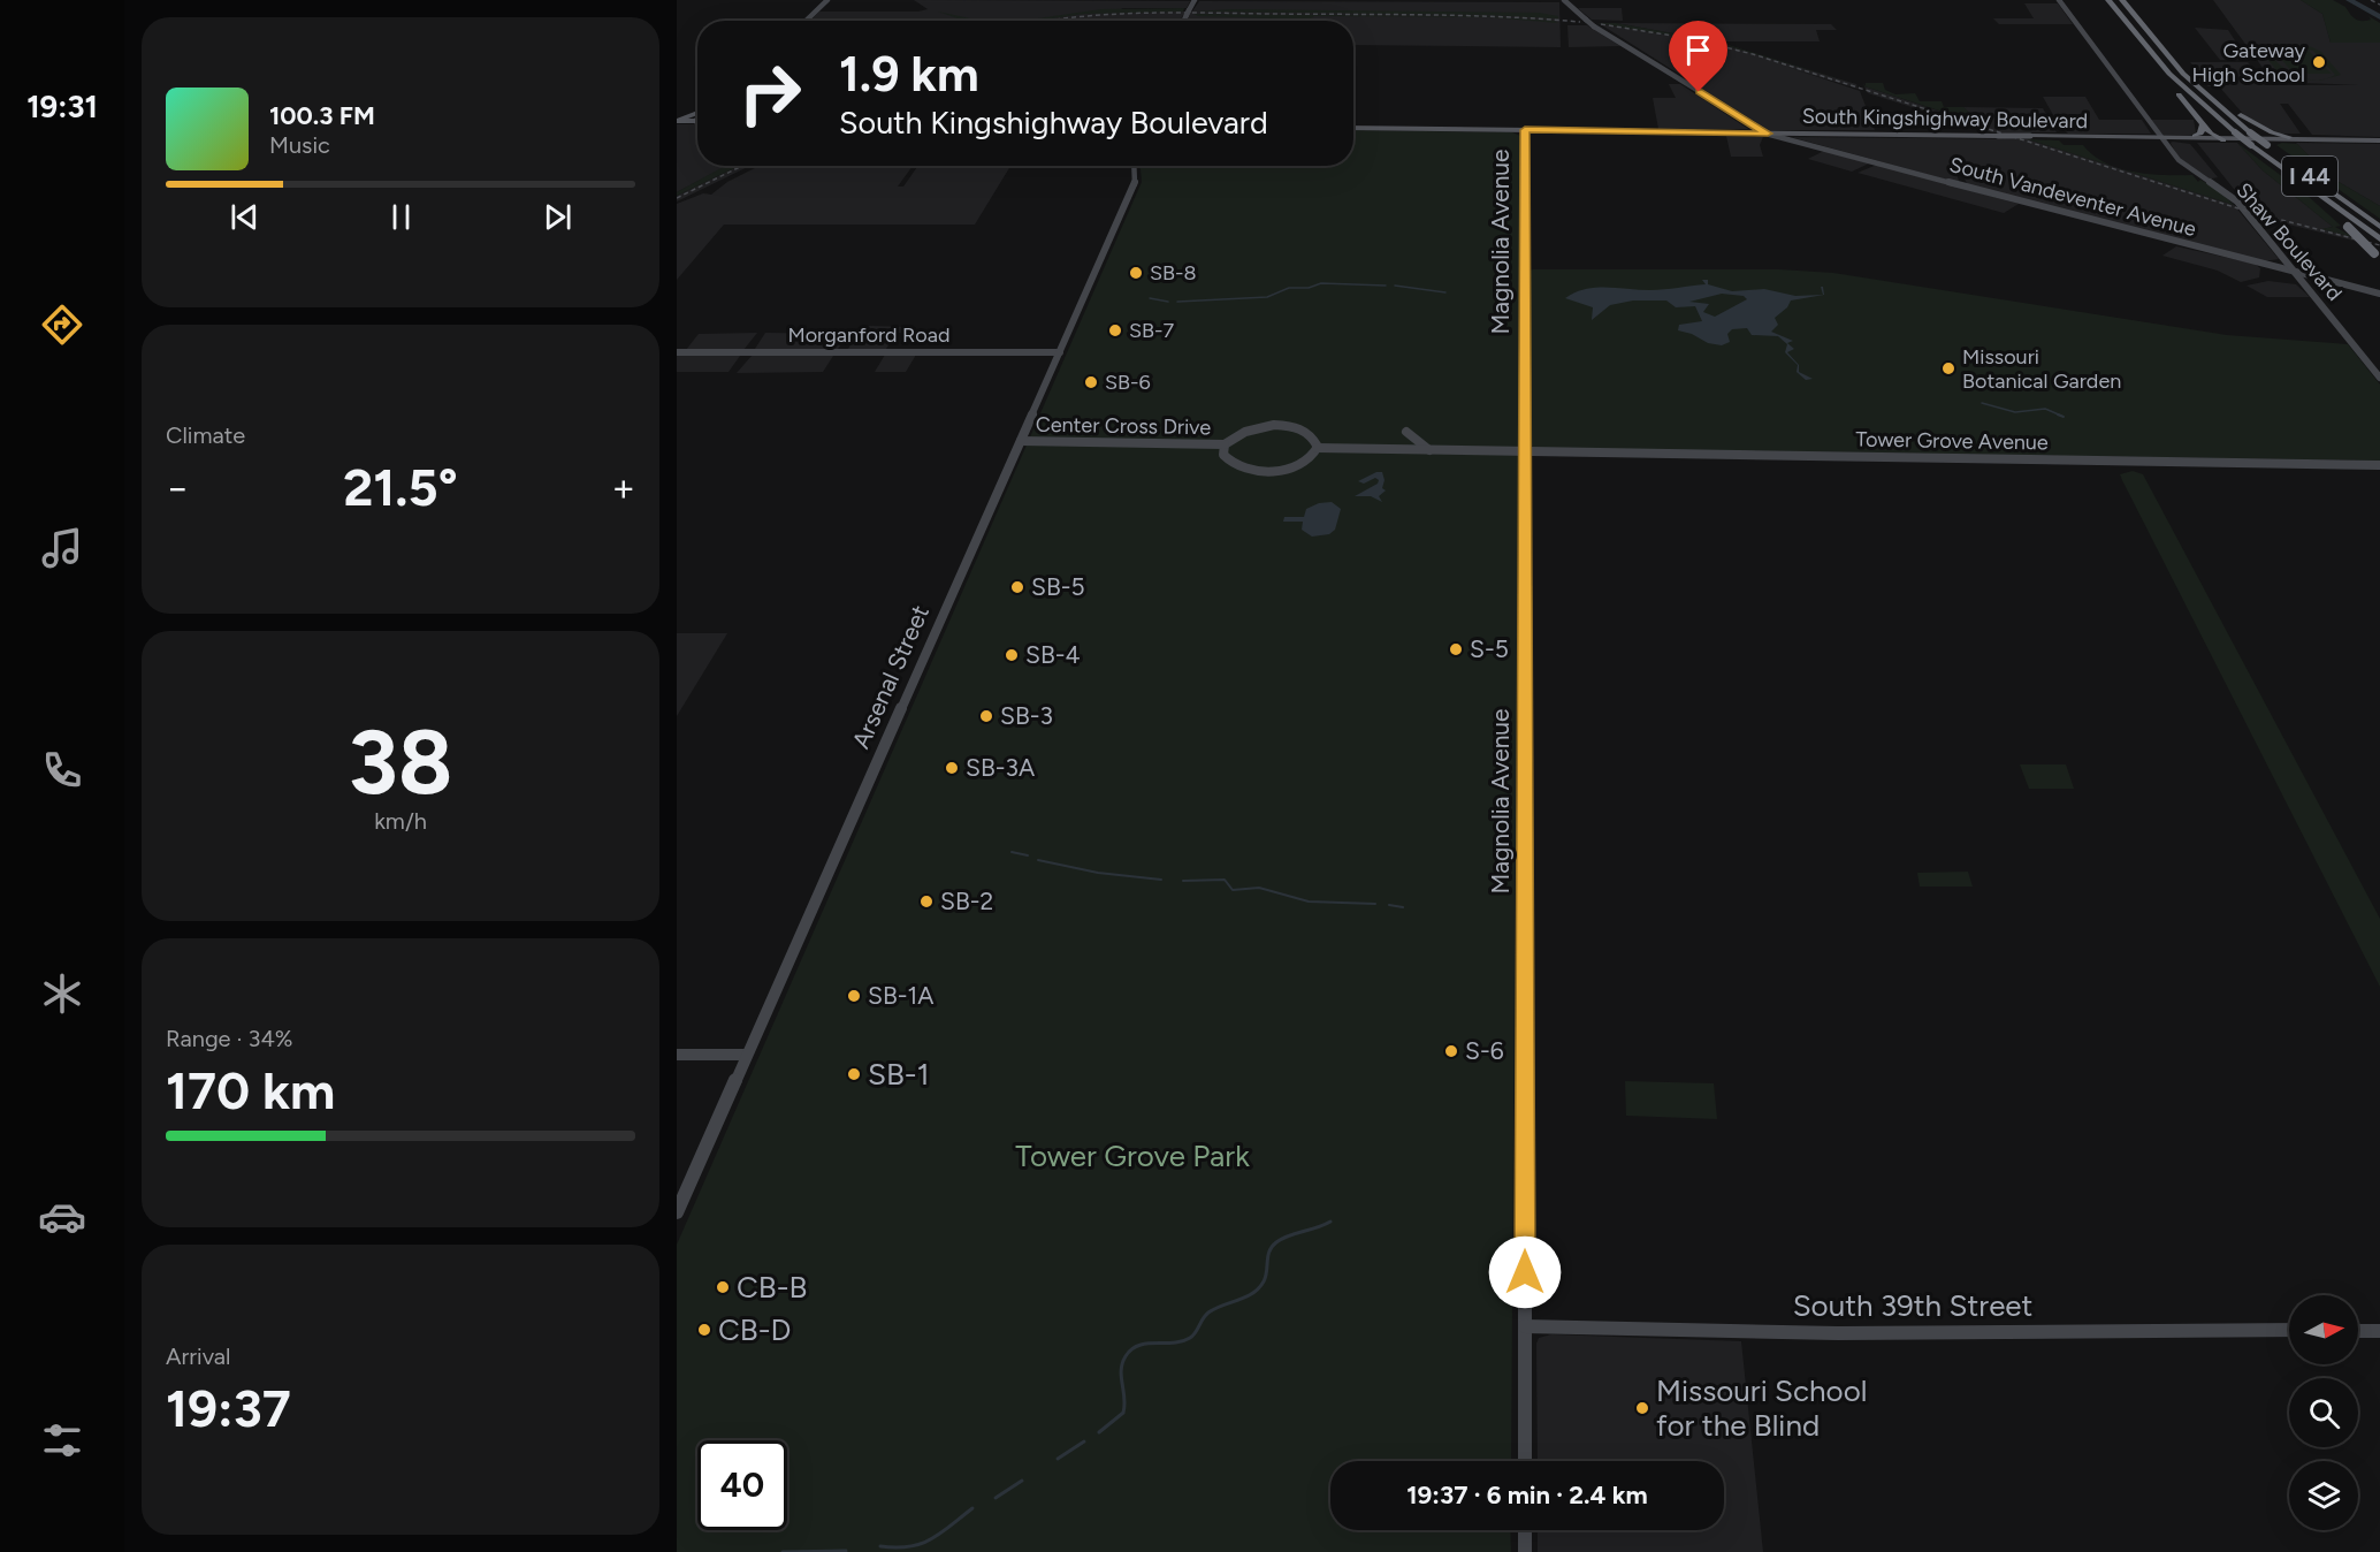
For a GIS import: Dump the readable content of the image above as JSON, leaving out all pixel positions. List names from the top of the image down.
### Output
{
  "streets": {
    "highway": ["I 44"],
    "main road": ["South Kingshighway Boulevard"],
    "street": [
      "South Vandeventer Avenue",
      "Magnolia Avenue",
      "Shaw Boulevard",
      "Morganford Road",
      "Center Cross Drive",
      "Tower Grove Avenue",
      "Arsenal Street",
      "South 39th Street"
    ]
  },
  "crossings": [
    ["South Kingshighway Boulevard", "I 44"],
    ["South Kingshighway Boulevard", "South Vandeventer Avenue"],
    ["South Kingshighway Boulevard", "Magnolia Avenue"],
    ["South Kingshighway Boulevard", "Shaw Boulevard"],
    ["South Vandeventer Avenue", "Shaw Boulevard"],
    ["Magnolia Avenue", "Tower Grove Avenue"],
    ["Magnolia Avenue", "South 39th Street"],
    ["Morganford Road", "Arsenal Street"],
    ["Center Cross Drive", "Arsenal Street"]
  ],
  "parks": ["Tower Grove Park"],
  "places": [
    "Gateway High School",
    "SB-8",
    "SB-7",
    "Missouri Botanical Garden",
    "SB-6",
    "SB-5",
    "S-5",
    "SB-4",
    "SB-3",
    "SB-3A",
    "SB-2",
    "SB-1A",
    "S-6",
    "SB-1",
    "CB-B",
    "CB-D",
    "Missouri School for the Blind"
  ],
  "north": "right",
  "page": {
    "tabs": "19:31",
    "turn": ["1.9 km", "South Kingshighway Boulevard"],
    "song": ["100.3 FM", "Music"],
    "tile": [
      "Climate",
      ["38", "km/h"],
      ["Range · 34%", "170 km"],
      ["Arrival", "19:37"]
    ],
    "heat": ["−", "21.5°", "+"],
    "limit": "40",
    "trip": "19:37 · 6 min · 2.4 km"
  }
}
